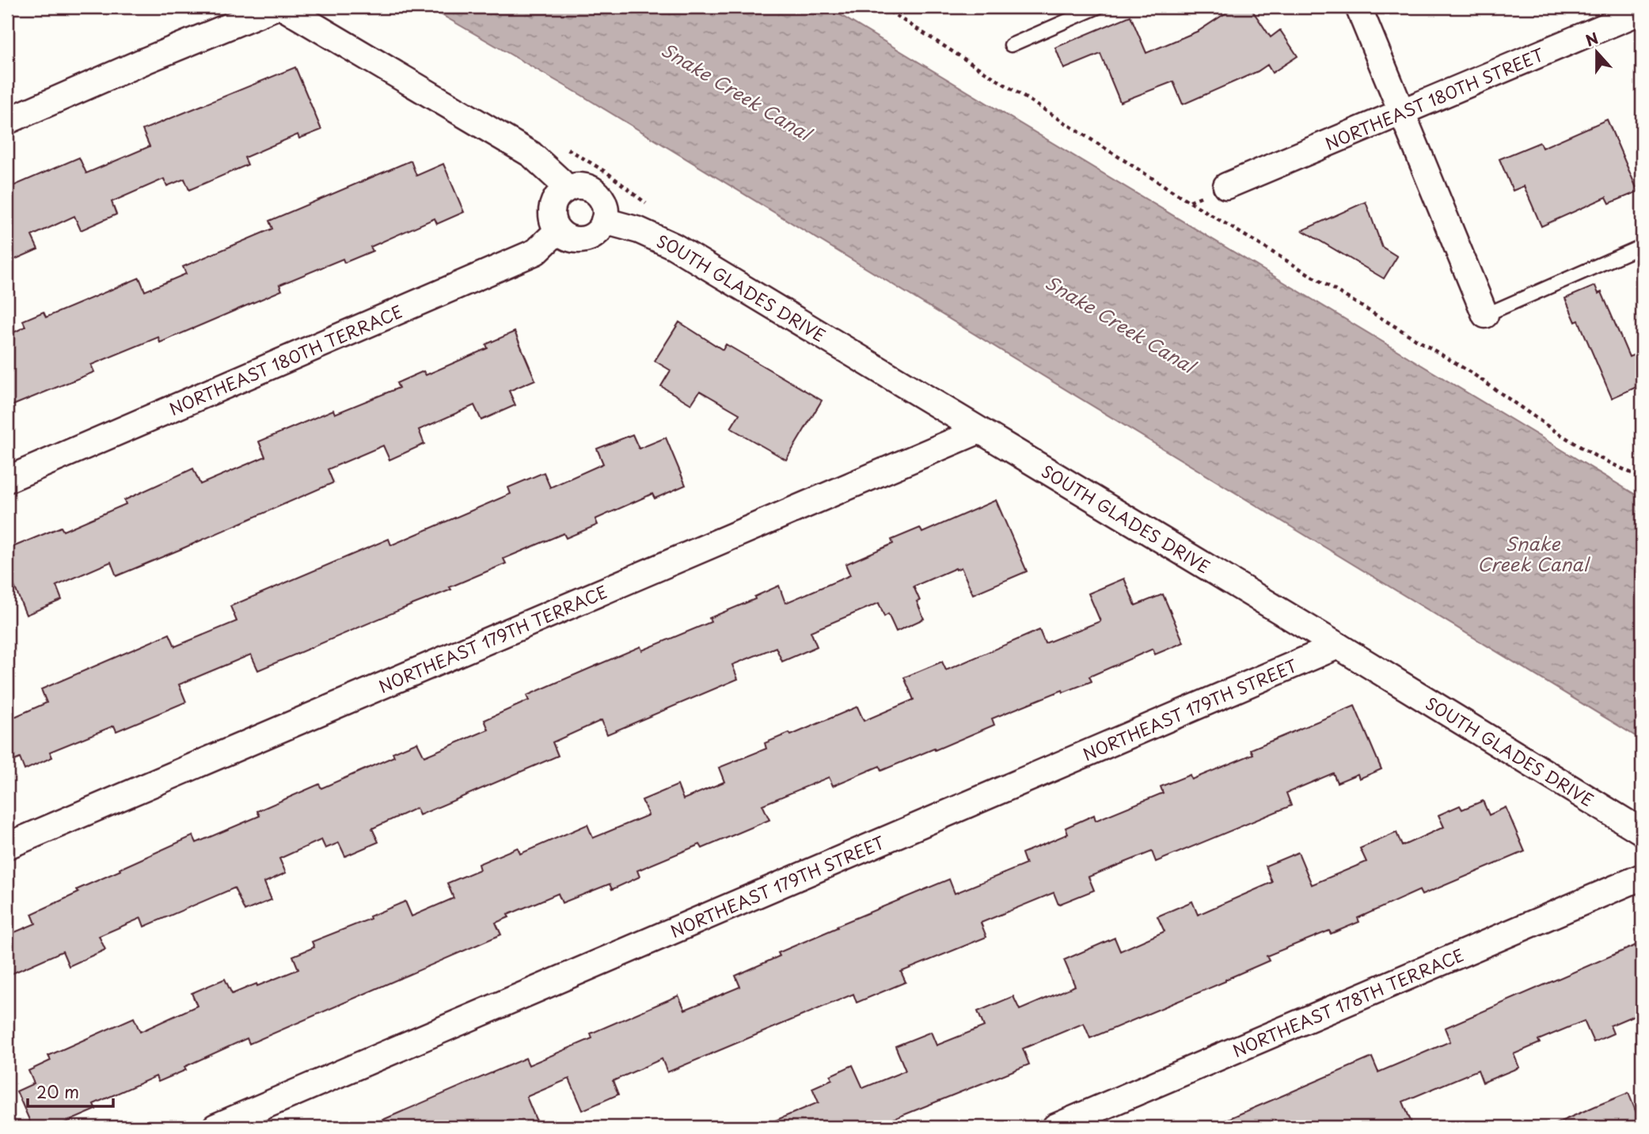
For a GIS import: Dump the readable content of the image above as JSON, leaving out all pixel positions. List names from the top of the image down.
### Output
{
  "streets": {
    "street": [
      "NORTHEAST 180TH STREET",
      "SOUTH GLADES DRIVE",
      "NORTHEAST 180TH TERRACE",
      "NORTHEAST 179TH TERRACE",
      "NORTHEAST 179TH STREET",
      "NORTHEAST 178TH TERRACE"
    ]
  },
  "crossings": [
    ["SOUTH GLADES DRIVE", "NORTHEAST 180TH TERRACE"],
    ["SOUTH GLADES DRIVE", "NORTHEAST 179TH TERRACE"],
    ["SOUTH GLADES DRIVE", "NORTHEAST 179TH STREET"]
  ],
  "water": ["Snake Creek Canal"],
  "scale_bar": "20 m",
  "north": "top"
}
